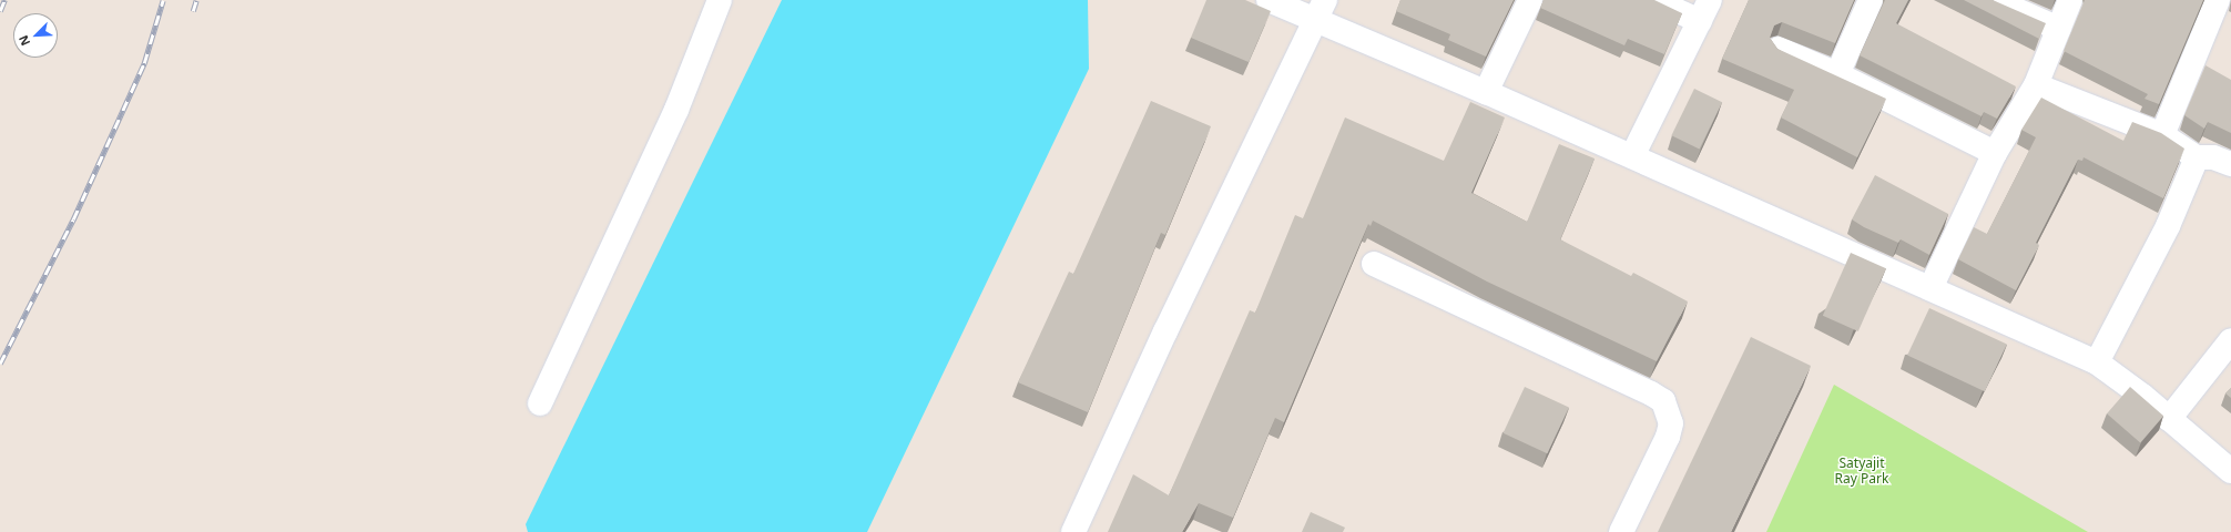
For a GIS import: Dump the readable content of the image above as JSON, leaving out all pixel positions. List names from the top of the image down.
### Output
{
  "parks": ["Satyajit Ray Park"],
  "north": "bottom left"
}
